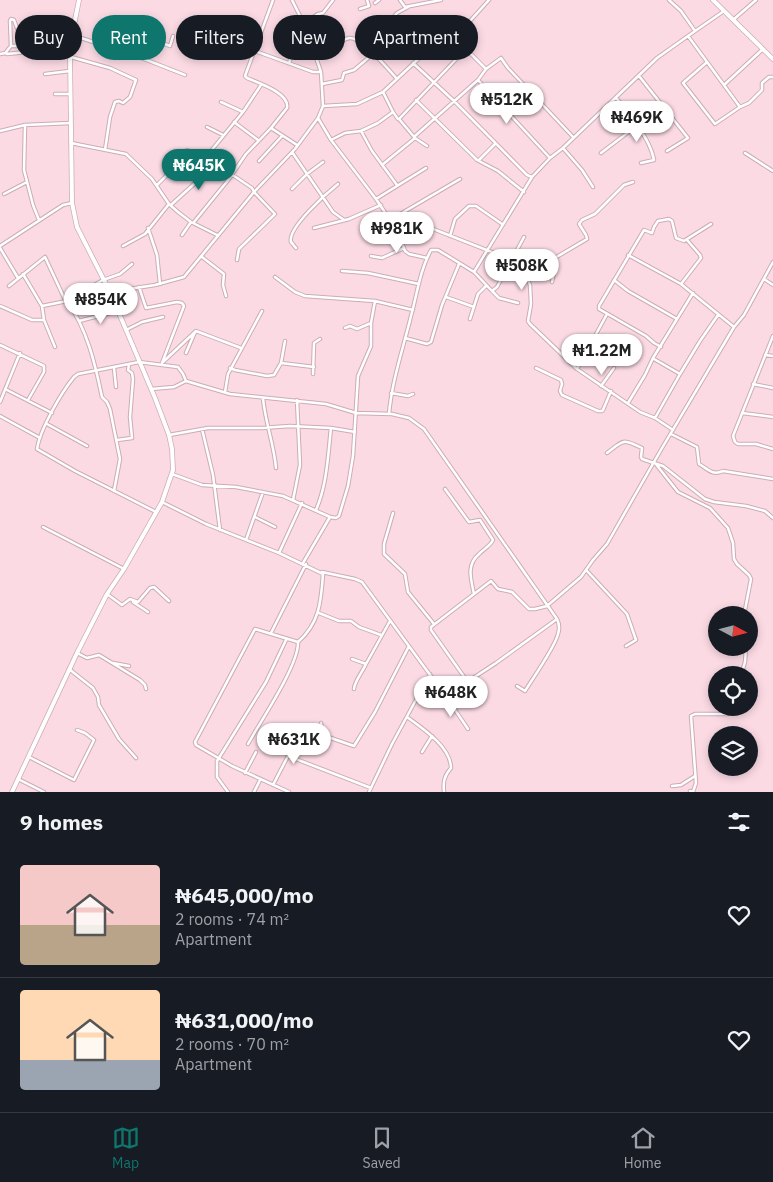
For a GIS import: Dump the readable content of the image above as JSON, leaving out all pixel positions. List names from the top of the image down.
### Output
{
  "north": "right",
  "page": {
    "chip": [
      "Buy",
      "Rent",
      "Filters",
      "New",
      "Apartment"
    ],
    "price": [
      "₦512K",
      "₦469K",
      "₦645K",
      "₦981K",
      "₦508K",
      "₦854K",
      "₦1.22M",
      "₦648K",
      "₦631K"
    ],
    "heading": "9 homes",
    "list": [
      {
        "name": "₦645,000/mo",
        "note": "2 rooms · 74 m² · Apartment"
      },
      {
        "name": "₦631,000/mo",
        "note": "2 rooms · 70 m² · Apartment"
      }
    ],
    "tabs": ["Map", "Saved", "Home"]
  }
}
